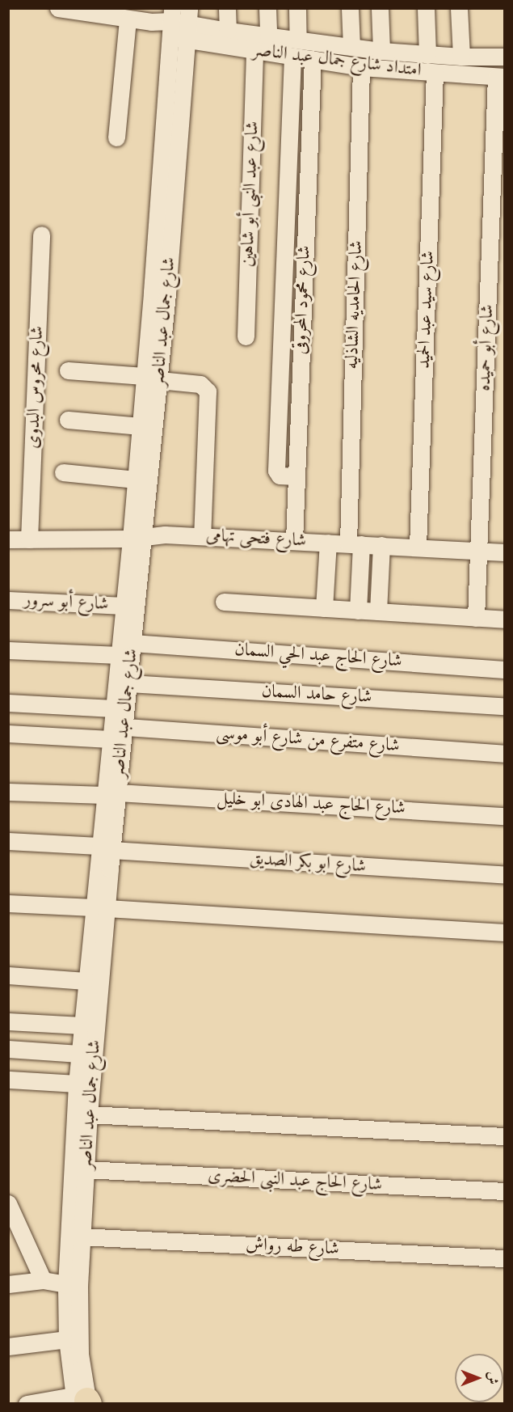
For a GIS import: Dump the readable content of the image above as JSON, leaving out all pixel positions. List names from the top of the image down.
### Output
{
  "streets": {
    "street": [
      "امتداد شارع جمال عبد الناصر",
      "شارع عبد النبى أبو شاهين",
      "شارع محمود المحروقى",
      "شارع الحامديه الشاذليه",
      "شارع سيد عبد الحميد",
      "شارع جمال عبد الناصر",
      "شارع أبو حميده",
      "شارع محروس البدوى",
      "شارع فتحى تهامى",
      "شارع أبو سرور",
      "شارع الحاج عبد الحي السمان",
      "شارع حامد السمان",
      "شارع متفرع من شارع أبو موسى",
      "شارع الحاج عبد الهادى ابو خليل",
      "شارع ابو بكر الصديق",
      "شارع الحاج عبد النبى الحضرى",
      "شارع طه رواش"
    ]
  },
  "crossings": [
    ["امتداد شارع جمال عبد الناصر", "شارع عبد النبى أبو شاهين"],
    ["امتداد شارع جمال عبد الناصر", "شارع محمود المحروقى"],
    ["امتداد شارع جمال عبد الناصر", "شارع الحامديه الشاذليه"],
    ["امتداد شارع جمال عبد الناصر", "شارع سيد عبد الحميد"],
    ["امتداد شارع جمال عبد الناصر", "شارع جمال عبد الناصر"],
    ["امتداد شارع جمال عبد الناصر", "شارع أبو حميده"],
    ["شارع محمود المحروقى", "شارع فتحى تهامى"],
    ["شارع الحامديه الشاذليه", "شارع فتحى تهامى"],
    ["شارع سيد عبد الحميد", "شارع فتحى تهامى"],
    ["شارع جمال عبد الناصر", "شارع فتحى تهامى"],
    ["شارع جمال عبد الناصر", "شارع أبو سرور"],
    ["شارع جمال عبد الناصر", "شارع الحاج عبد الحي السمان"],
    ["شارع جمال عبد الناصر", "شارع حامد السمان"],
    ["شارع جمال عبد الناصر", "شارع متفرع من شارع أبو موسى"],
    ["شارع جمال عبد الناصر", "شارع الحاج عبد الهادى ابو خليل"],
    ["شارع جمال عبد الناصر", "شارع ابو بكر الصديق"],
    ["شارع جمال عبد الناصر", "شارع الحاج عبد النبى الحضرى"],
    ["شارع جمال عبد الناصر", "شارع طه رواش"],
    ["شارع أبو حميده", "شارع فتحى تهامى"],
    ["شارع محروس البدوى", "شارع فتحى تهامى"]
  ],
  "north": "right"
}
